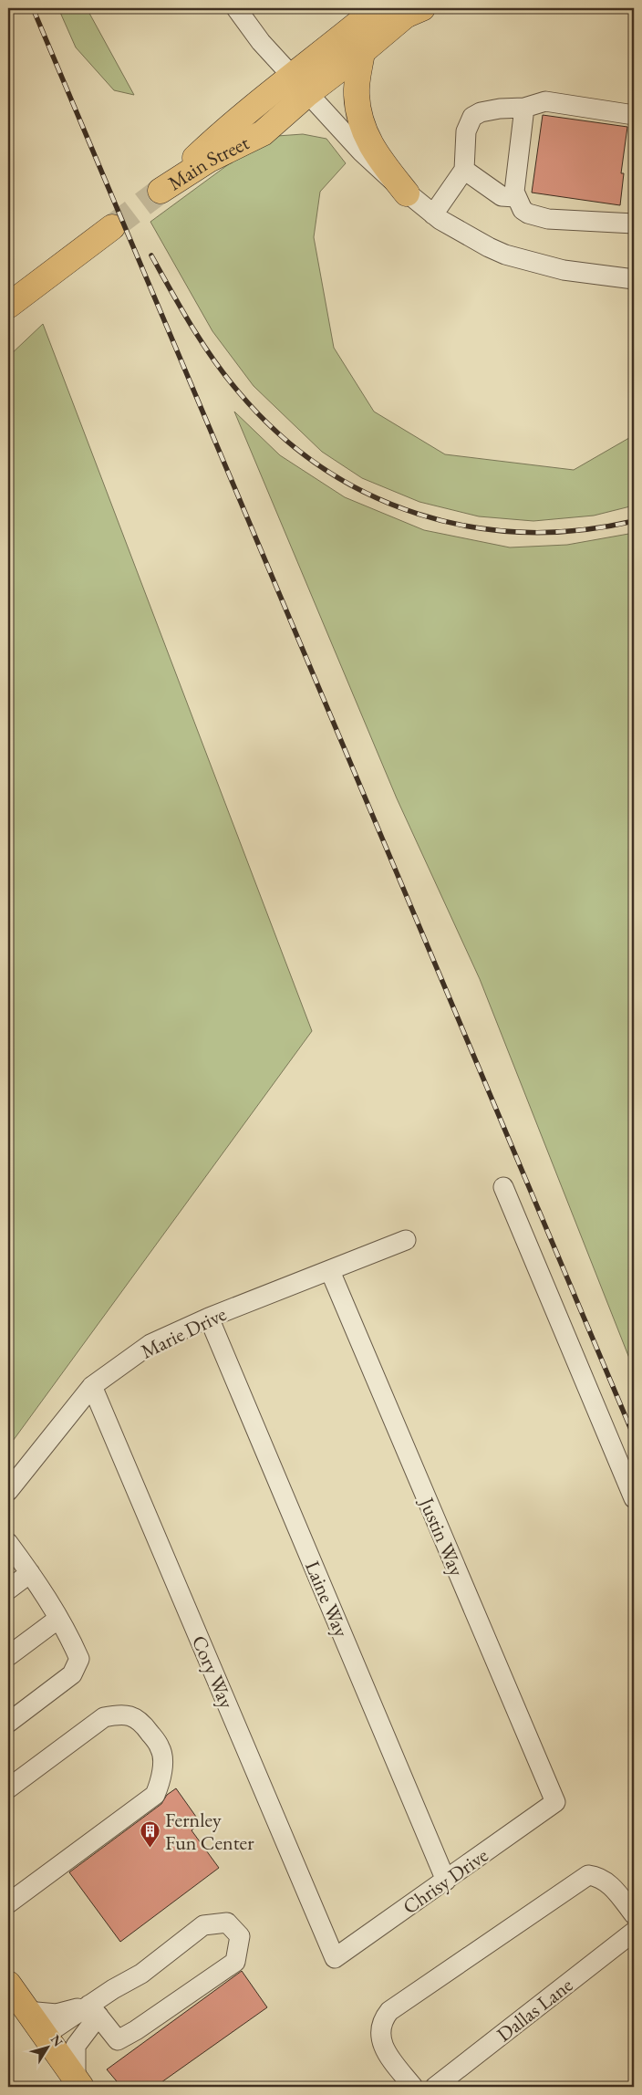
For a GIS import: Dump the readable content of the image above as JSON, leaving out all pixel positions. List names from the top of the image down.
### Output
{
  "streets": {
    "main road": ["Main Street"],
    "street": [
      "Marie Drive",
      "Justin Way",
      "Laine Way",
      "Cory Way",
      "Chrisy Drive",
      "Dallas Lane"
    ]
  },
  "crossings": [
    ["Marie Drive", "Justin Way"],
    ["Marie Drive", "Laine Way"],
    ["Marie Drive", "Cory Way"],
    ["Justin Way", "Chrisy Drive"],
    ["Laine Way", "Chrisy Drive"],
    ["Cory Way", "Chrisy Drive"]
  ],
  "places": {
    "building": ["Fernley Fun Center"]
  },
  "north": "top right"
}
